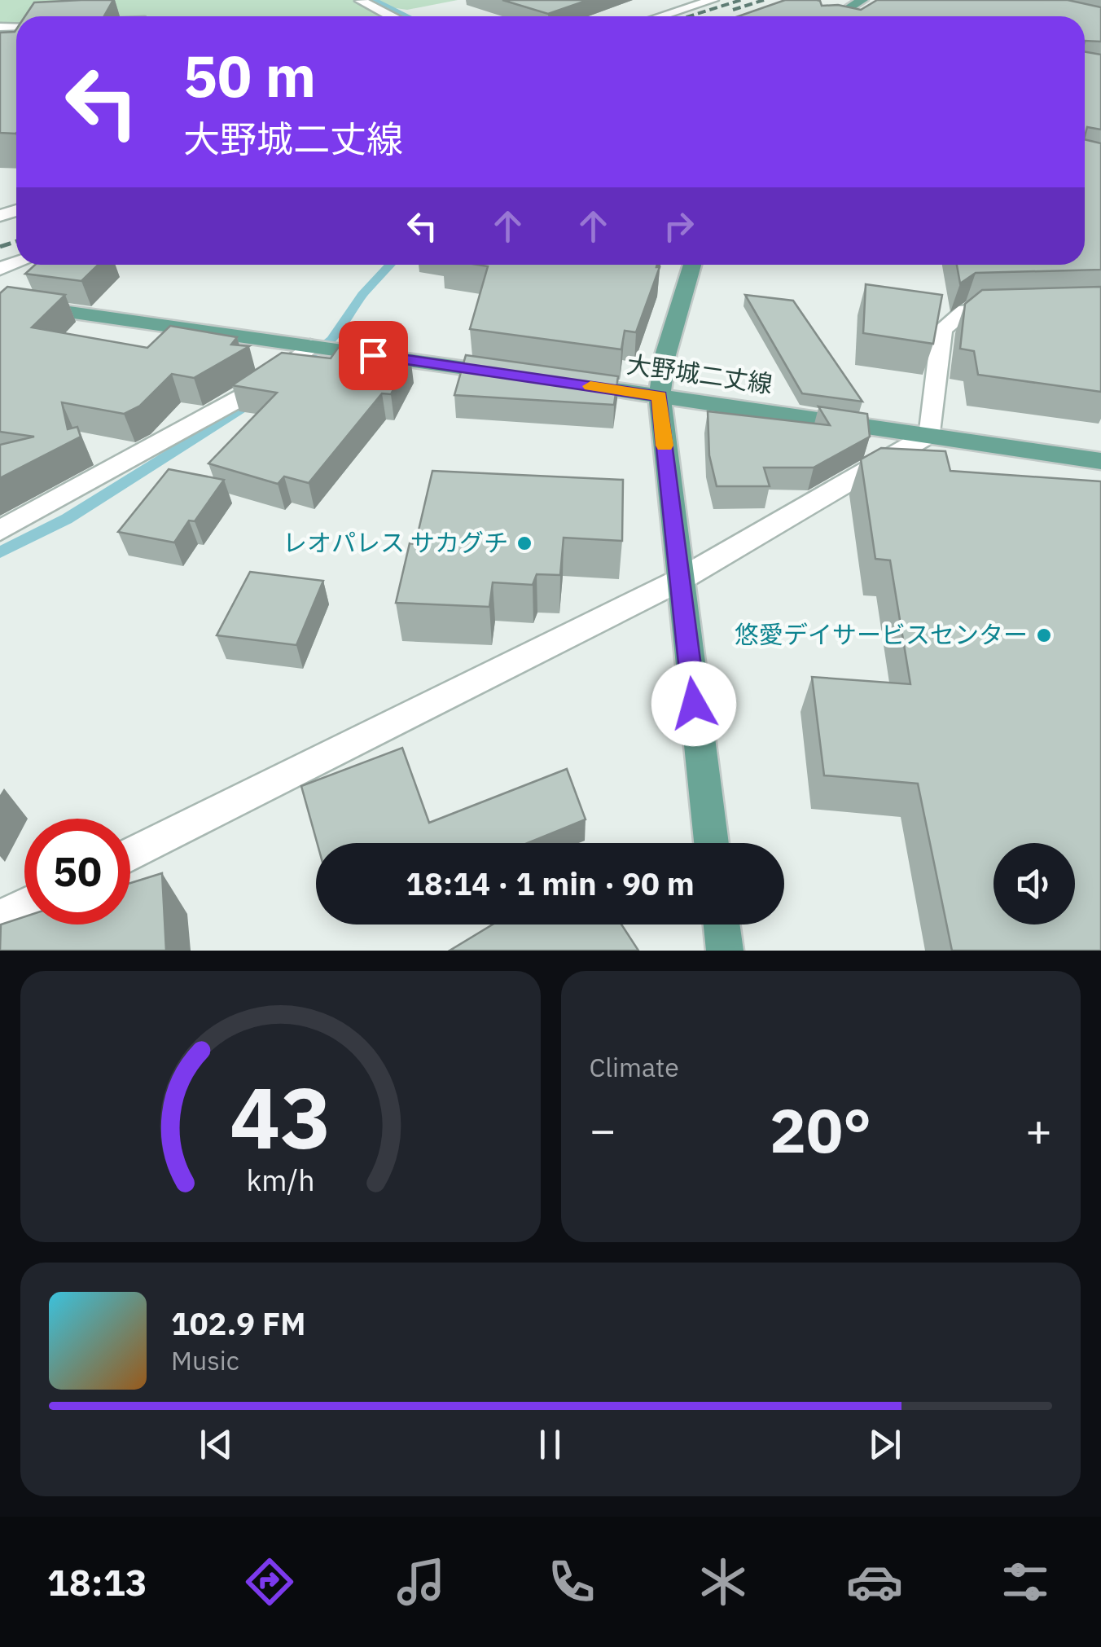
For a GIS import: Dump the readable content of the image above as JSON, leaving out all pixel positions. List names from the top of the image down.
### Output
{
  "streets": {
    "main road": ["大野城二丈線"]
  },
  "places": ["レオパレス サカグチ", "悠愛デイサービスセンター"],
  "page": {
    "turn": ["50 m", "大野城二丈線"],
    "limit": "50",
    "trip": "18:14 · 1 min · 90 m",
    "tile": "Climate",
    "heat": ["−", "20°", "+"],
    "song": ["102.9 FM", "Music"],
    "tabs": "18:13",
    "gauge": ["43", "km/h"]
  }
}
